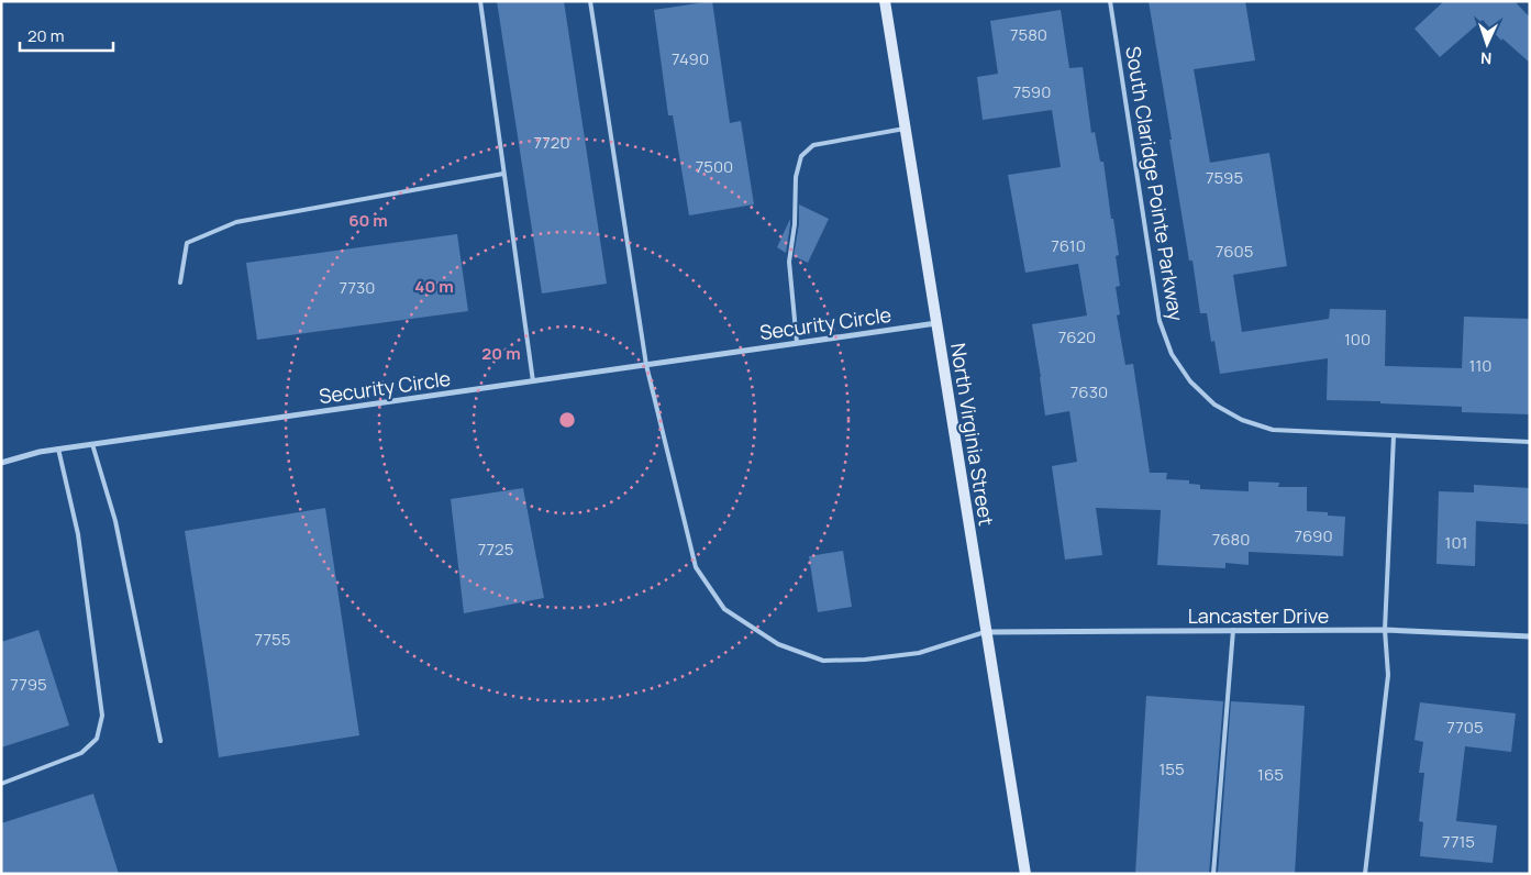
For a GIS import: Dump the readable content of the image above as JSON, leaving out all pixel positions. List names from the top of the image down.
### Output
{
  "streets": {
    "main road": ["North Virginia Street"],
    "street": ["Security Circle", "Lancaster Drive"],
    "lane": ["South Claridge Pointe Parkway"]
  },
  "crossings": [
    ["Security Circle", "North Virginia Street"],
    ["North Virginia Street", "Lancaster Drive"]
  ],
  "house_numbers": [
    "7580",
    "7490",
    "7590",
    "7720",
    "7500",
    "7595",
    "7610",
    "7605",
    "7730",
    "7620",
    "100",
    "110",
    "7630",
    "7690",
    "7680",
    "101",
    "7725",
    "7755",
    "7795",
    "7705",
    "155",
    "165",
    "7715"
  ],
  "scale_bar": "20 m",
  "north": "bottom",
  "rings": ["60 m", "40 m", "20 m"]
}
